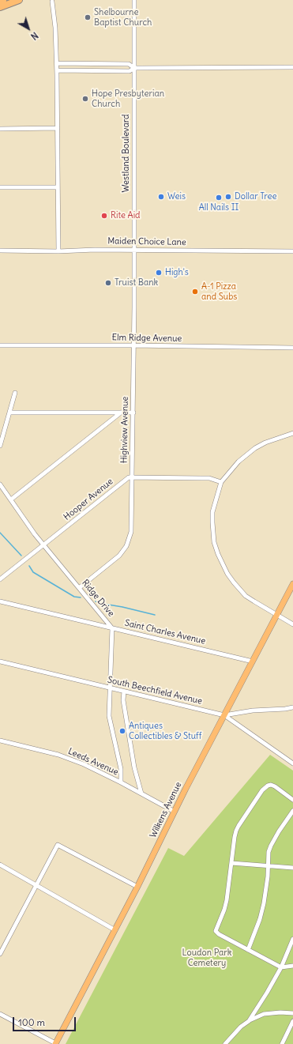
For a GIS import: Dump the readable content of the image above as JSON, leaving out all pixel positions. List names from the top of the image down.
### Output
{
  "streets": {
    "main road": ["Wilkens Avenue"],
    "street": [
      "Westland Boulevard",
      "Maiden Choice Lane",
      "Elm Ridge Avenue",
      "Highview Avenue",
      "Hooper Avenue",
      "Ridge Drive",
      "Saint Charles Avenue",
      "South Beechfield Avenue",
      "Leeds Avenue"
    ]
  },
  "crossings": [
    ["Westland Boulevard", "Maiden Choice Lane"],
    ["Westland Boulevard", "Highview Avenue"],
    ["Maiden Choice Lane", "Highview Avenue"],
    ["Elm Ridge Avenue", "Highview Avenue"],
    ["Highview Avenue", "Hooper Avenue"],
    ["Highview Avenue", "Ridge Drive"],
    ["Hooper Avenue", "Ridge Drive"],
    ["Ridge Drive", "Saint Charles Avenue"],
    ["Ridge Drive", "South Beechfield Avenue"],
    ["Ridge Drive", "Leeds Avenue"],
    ["Saint Charles Avenue", "Wilkens Avenue"],
    ["South Beechfield Avenue", "Wilkens Avenue"],
    ["Leeds Avenue", "Wilkens Avenue"]
  ],
  "parks": ["Loudon Park Cemetery"],
  "places": [
    "Shelbourne Baptist Church",
    "Hope Presbyterian Church",
    "Weis",
    "Dollar Tree",
    "All Nails II",
    "Rite Aid",
    "High's",
    "Truist Bank",
    "A-1 Pizza and Subs",
    "Antiques Collectibles & Stuff"
  ],
  "scale_bar": "100 m",
  "north": "bottom right"
}
